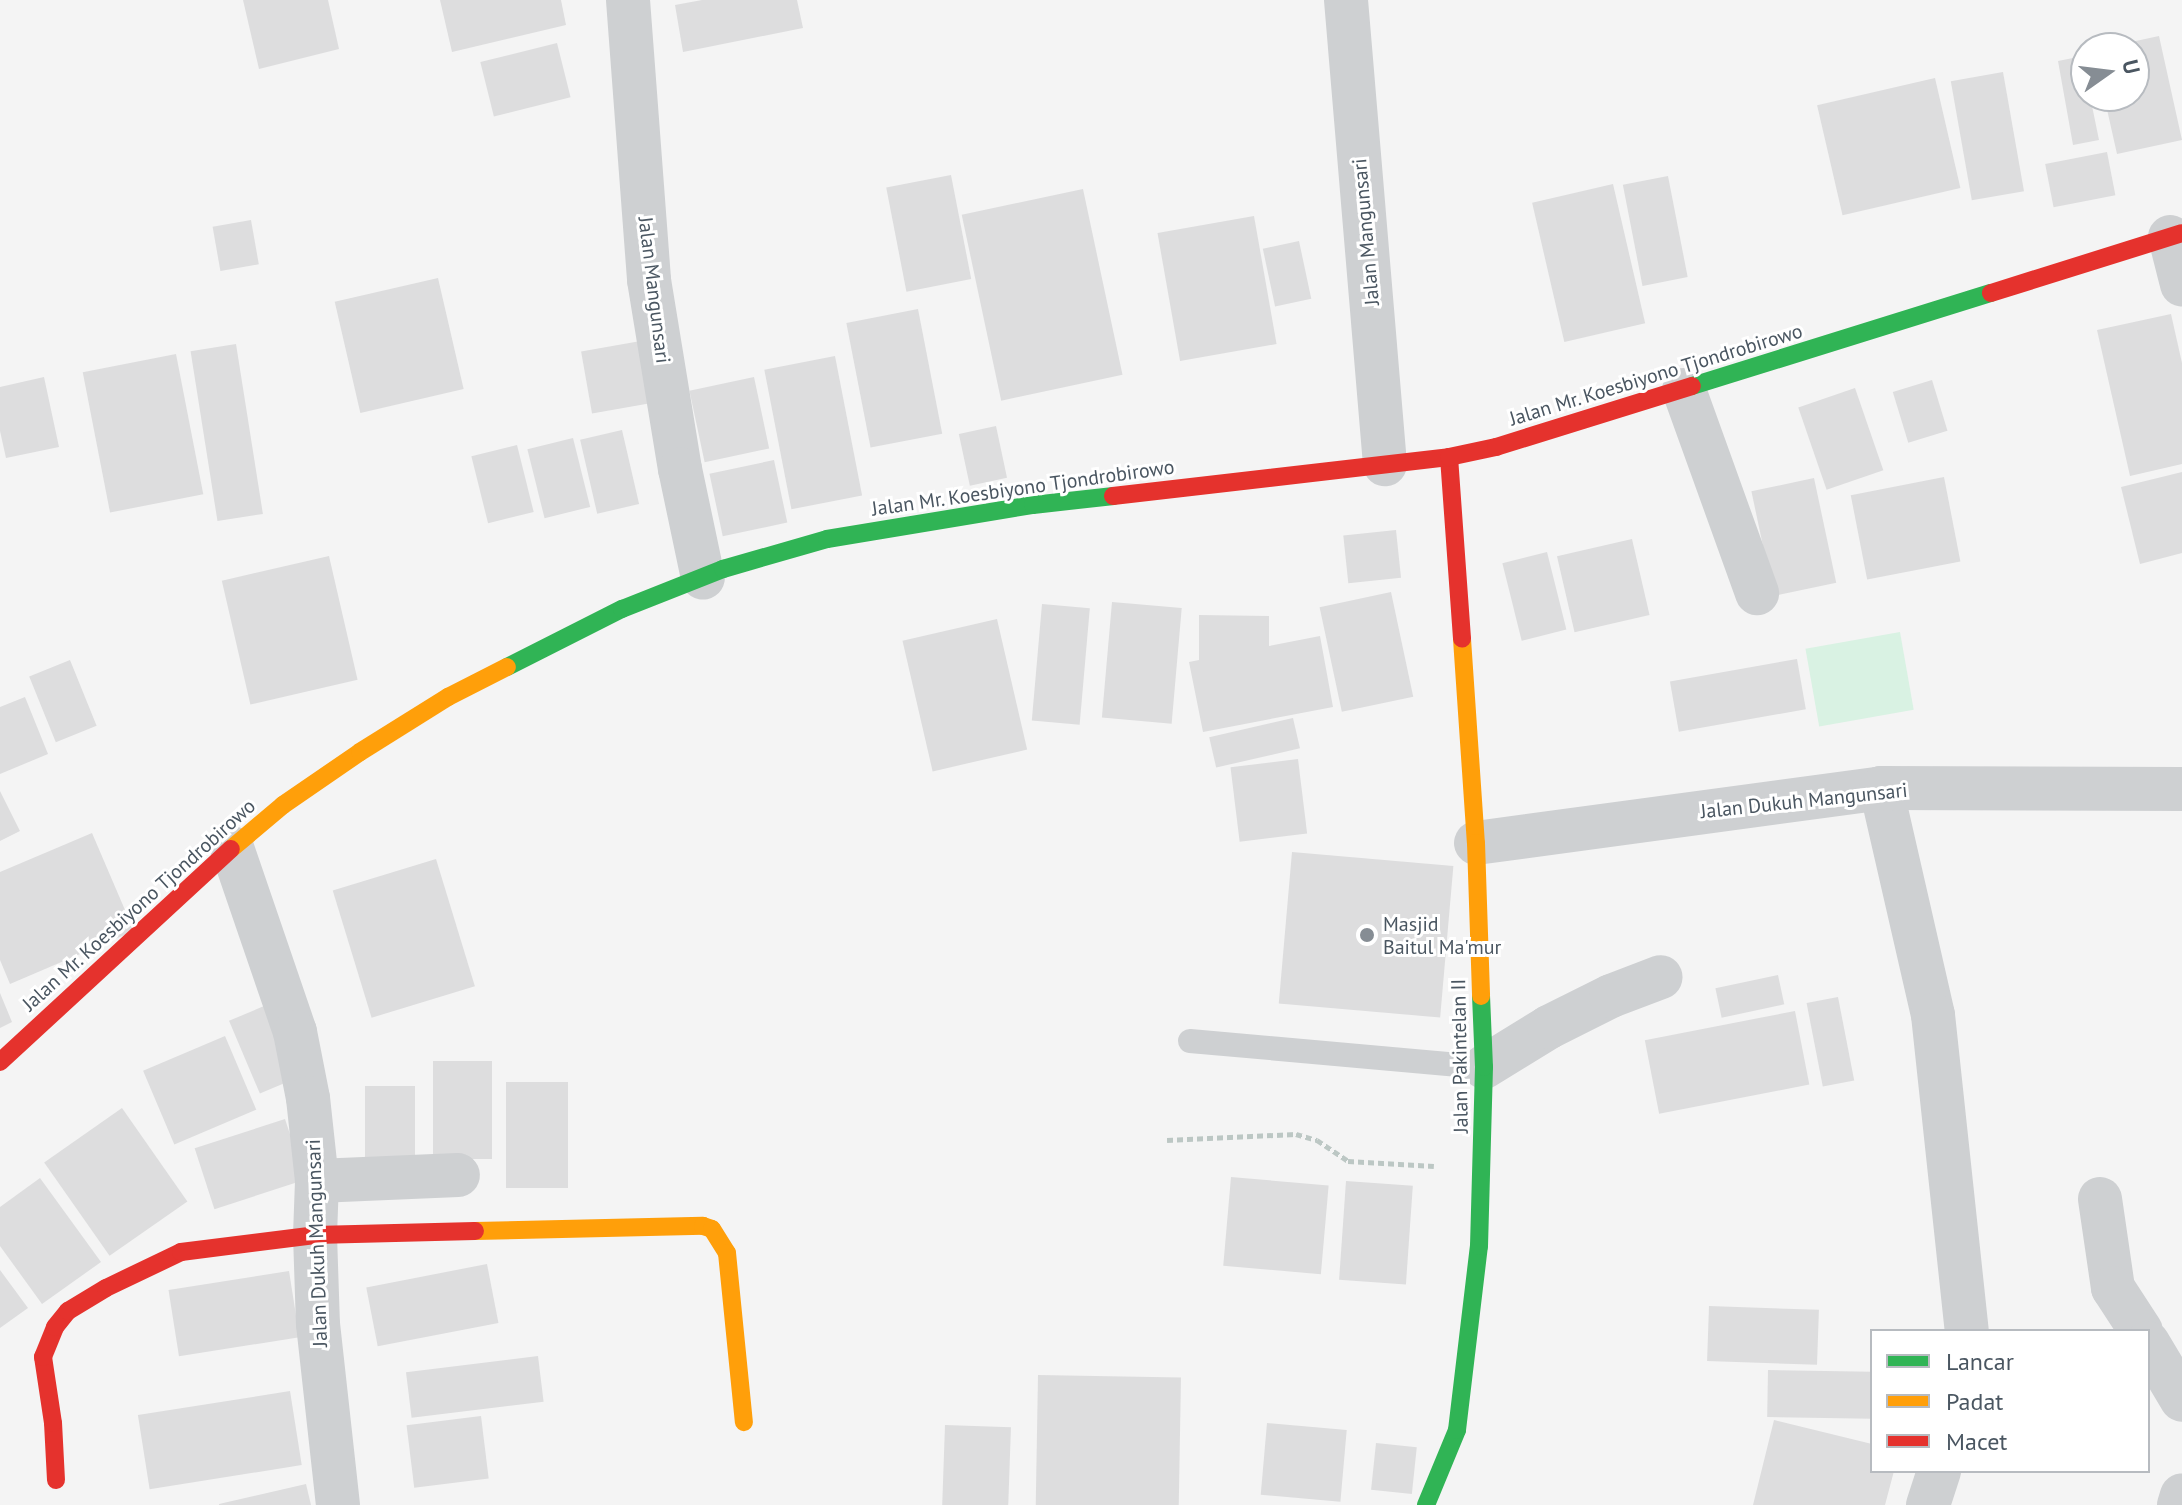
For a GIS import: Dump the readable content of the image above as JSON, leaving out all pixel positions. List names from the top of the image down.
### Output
{
  "streets": {
    "main road": ["Jalan Mr. Koesbiyono Tjondrobirowo", "Jalan Pakintelan II"],
    "street": ["Jalan Mangunsari", "Jalan Dukuh Mangunsari"]
  },
  "crossings": [
    ["Jalan Mangunsari", "Jalan Mr. Koesbiyono Tjondrobirowo"],
    ["Jalan Mr. Koesbiyono Tjondrobirowo", "Jalan Dukuh Mangunsari"],
    ["Jalan Mr. Koesbiyono Tjondrobirowo", "Jalan Pakintelan II"],
    ["Jalan Dukuh Mangunsari", "Jalan Pakintelan II"]
  ],
  "places": ["Masjid Baitul Ma'mur"],
  "legend": ["Lancar", "Padat", "Macet"],
  "north": "right"
}
